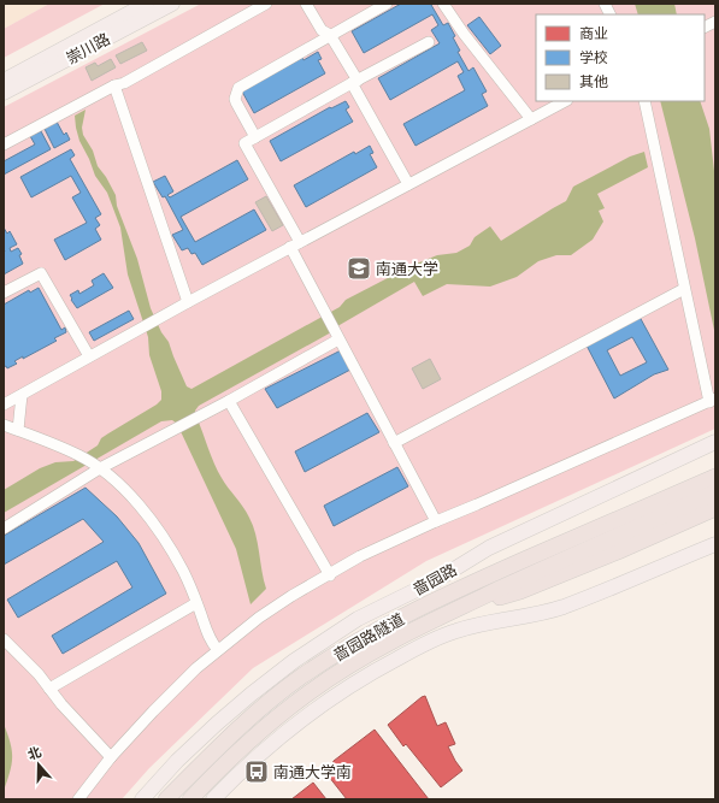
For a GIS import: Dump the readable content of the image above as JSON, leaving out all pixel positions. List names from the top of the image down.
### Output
{
  "streets": {
    "highway": ["啬园路隧道"],
    "main road": ["崇川路", "啬园路"]
  },
  "places": {
    "school or university": ["南通大学"],
    "bus stop": ["南通大学南"]
  },
  "legend": ["商业", "学校", "其他"],
  "north": "top"
}
